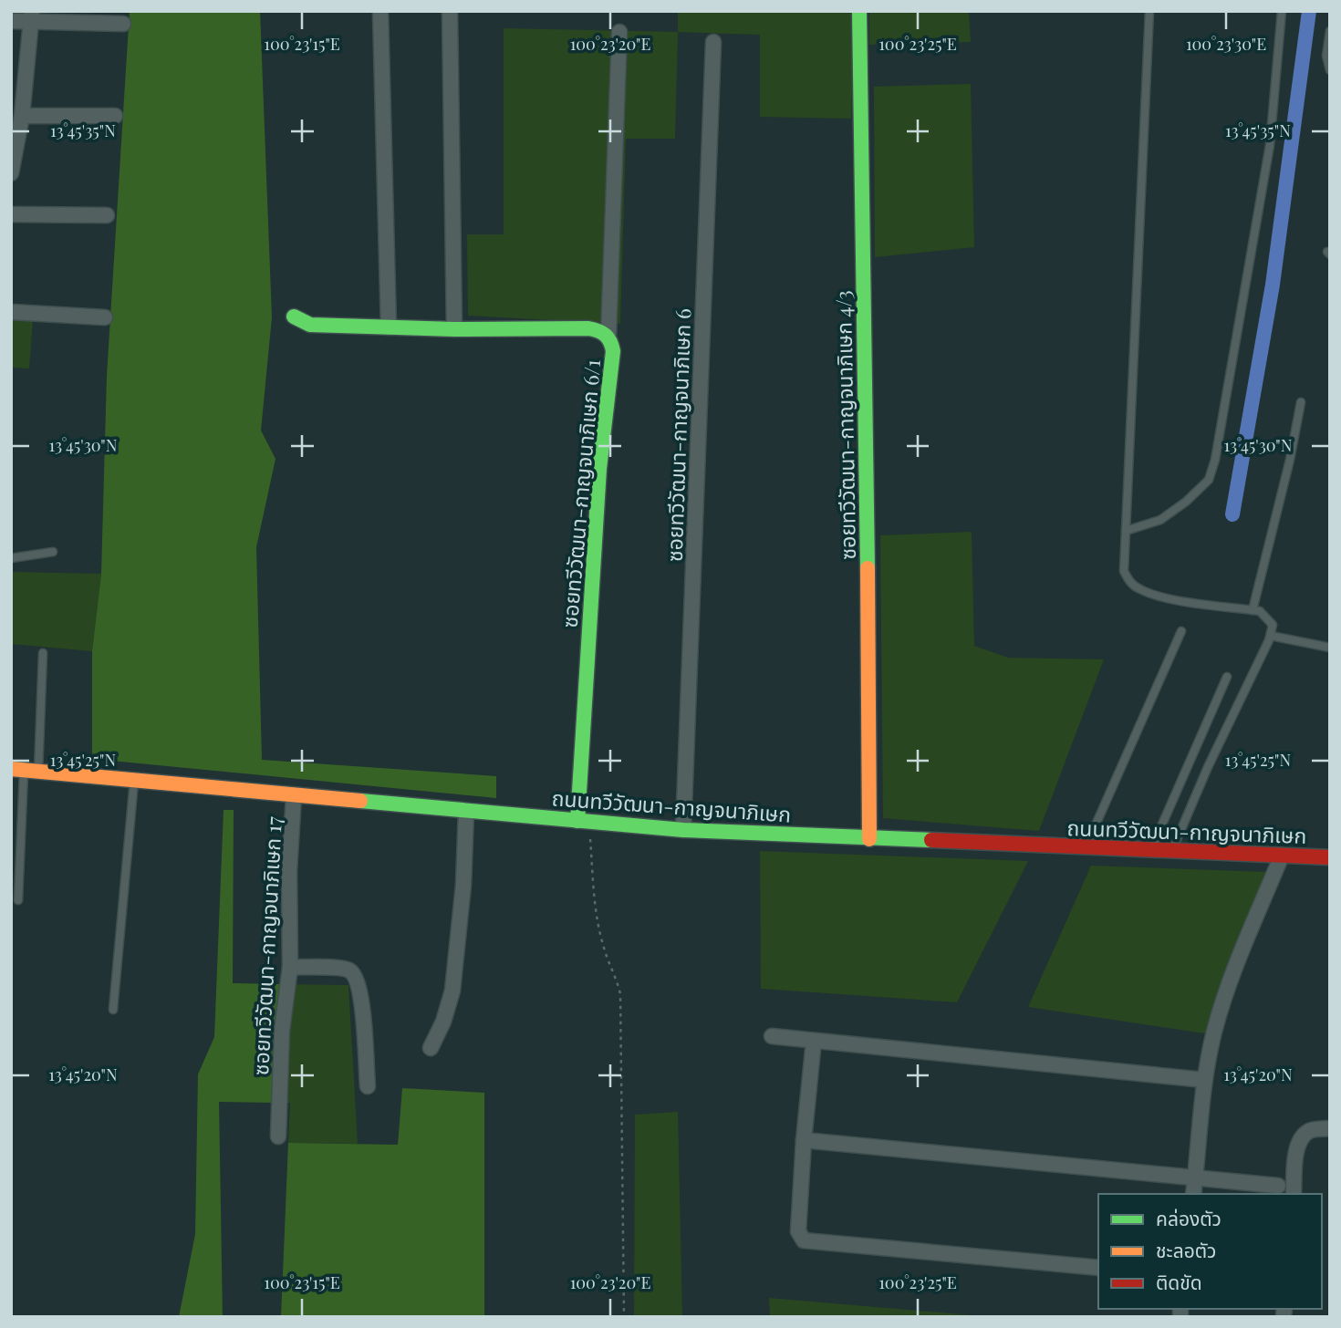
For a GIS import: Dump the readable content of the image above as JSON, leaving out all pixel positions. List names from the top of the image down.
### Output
{
  "streets": {
    "street": [
      "ซอยทวีวัฒนา-กาญจนาภิเษก 4/3",
      "ซอยทวีวัฒนา-กาญจนาภิเษก 6",
      "ซอยทวีวัฒนา-กาญจนาภิเษก 6/1",
      "ถนนทวีวัฒนา-กาญจนาภิเษก",
      "ซอยทวีวัฒนา-กาญจนาภิเษก 17"
    ]
  },
  "crossings": [
    ["ซอยทวีวัฒนา-กาญจนาภิเษก 4/3", "ถนนทวีวัฒนา-กาญจนาภิเษก"],
    ["ซอยทวีวัฒนา-กาญจนาภิเษก 6", "ถนนทวีวัฒนา-กาญจนาภิเษก"],
    ["ซอยทวีวัฒนา-กาญจนาภิเษก 6/1", "ถนนทวีวัฒนา-กาญจนาภิเษก"],
    ["ถนนทวีวัฒนา-กาญจนาภิเษก", "ซอยทวีวัฒนา-กาญจนาภิเษก 17"]
  ],
  "legend": ["คล่องตัว", "ชะลอตัว", "ติดขัด"],
  "coordinates": [
    "100°23'15\"E",
    "100°23'20\"E",
    "100°23'25\"E",
    "100°23'30\"E",
    "13°45'35\"N",
    "13°45'30\"N",
    "13°45'25\"N",
    "13°45'20\"N"
  ]
}
